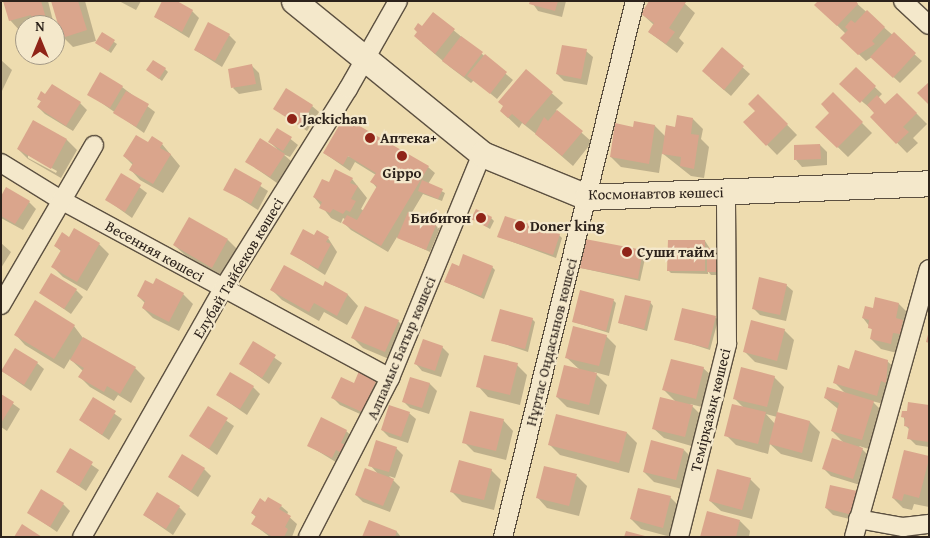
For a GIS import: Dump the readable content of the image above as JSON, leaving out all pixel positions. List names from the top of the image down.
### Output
{
  "streets": {
    "street": [
      "Космонавтов көшесі",
      "Весенняя көшесі",
      "Елубай Тайбеков көшесі",
      "Нұртас Оңдасынов көшесі",
      "Алпамыс Батыр көшесі",
      "Темірқазық көшесі"
    ]
  },
  "crossings": [
    ["Космонавтов көшесі", "Елубай Тайбеков көшесі"],
    ["Космонавтов көшесі", "Нұртас Оңдасынов көшесі"],
    ["Космонавтов көшесі", "Алпамыс Батыр көшесі"],
    ["Космонавтов көшесі", "Темірқазық көшесі"],
    ["Весенняя көшесі", "Елубай Тайбеков көшесі"],
    ["Весенняя көшесі", "Алпамыс Батыр көшесі"]
  ],
  "places": [
    "Jackichan",
    "Аптека+",
    "Gippo",
    "Бибигон",
    "Doner king",
    "Суши тайм"
  ],
  "north": "top"
}
